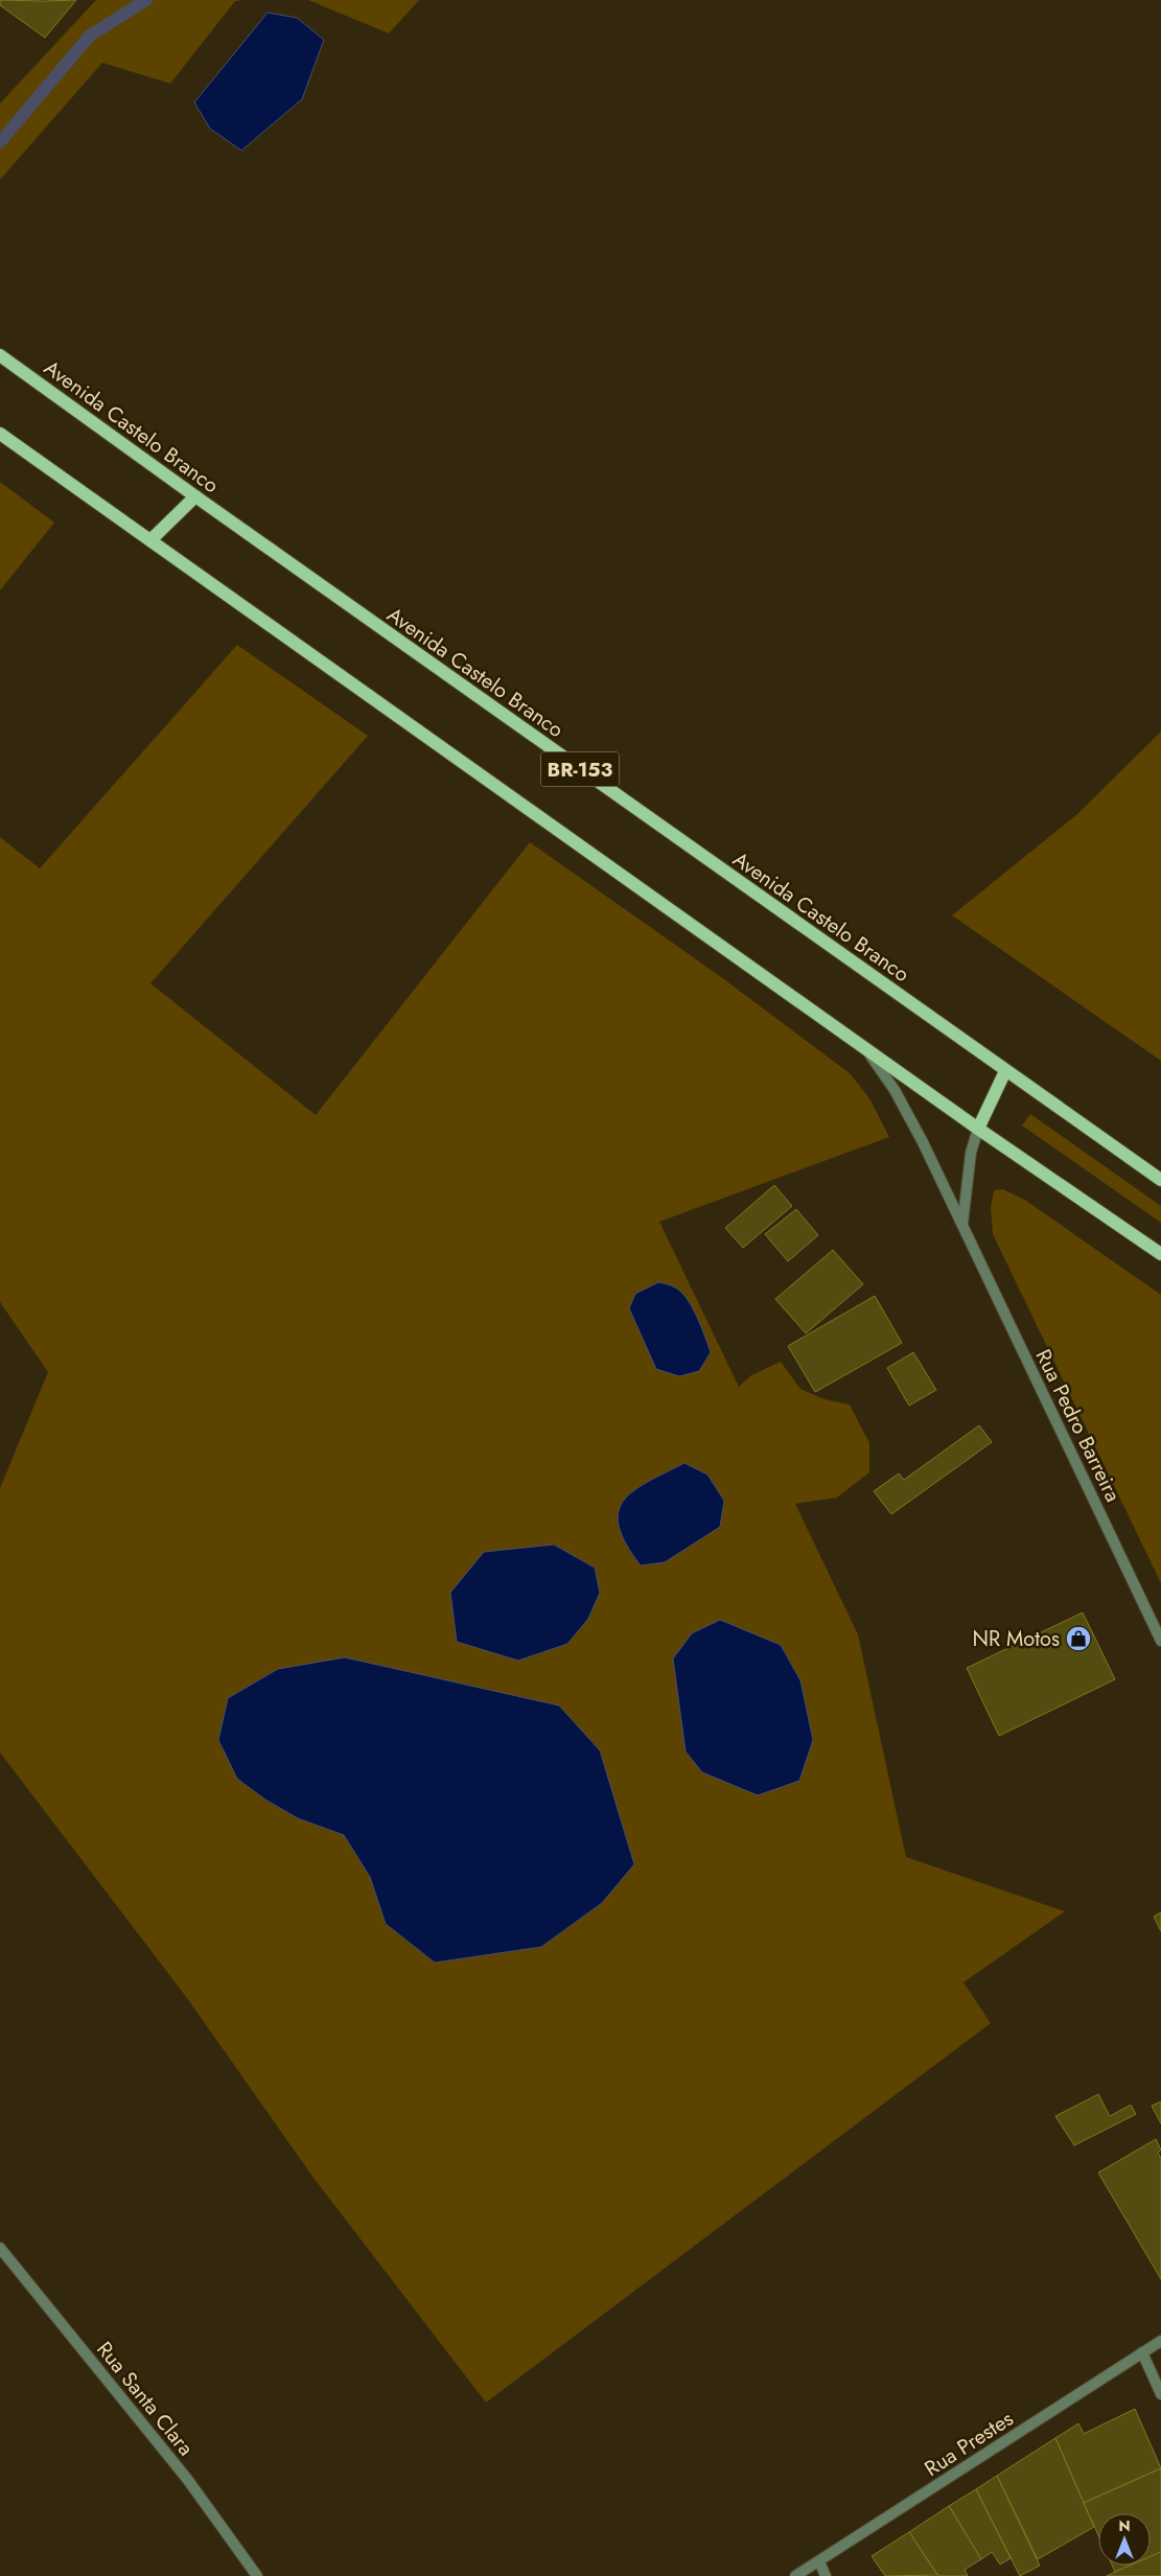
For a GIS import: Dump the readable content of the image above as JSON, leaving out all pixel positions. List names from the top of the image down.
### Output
{
  "streets": {
    "main road": ["Avenida Castelo Branco", "BR-153"],
    "street": ["Rua Pedro Barreira", "Rua Santa Clara", "Rua Prestes"]
  },
  "crossings": [
    ["BR-153", "Rua Pedro Barreira"]
  ],
  "places": {
    "shop": ["NR Motos"]
  },
  "north": "top"
}
